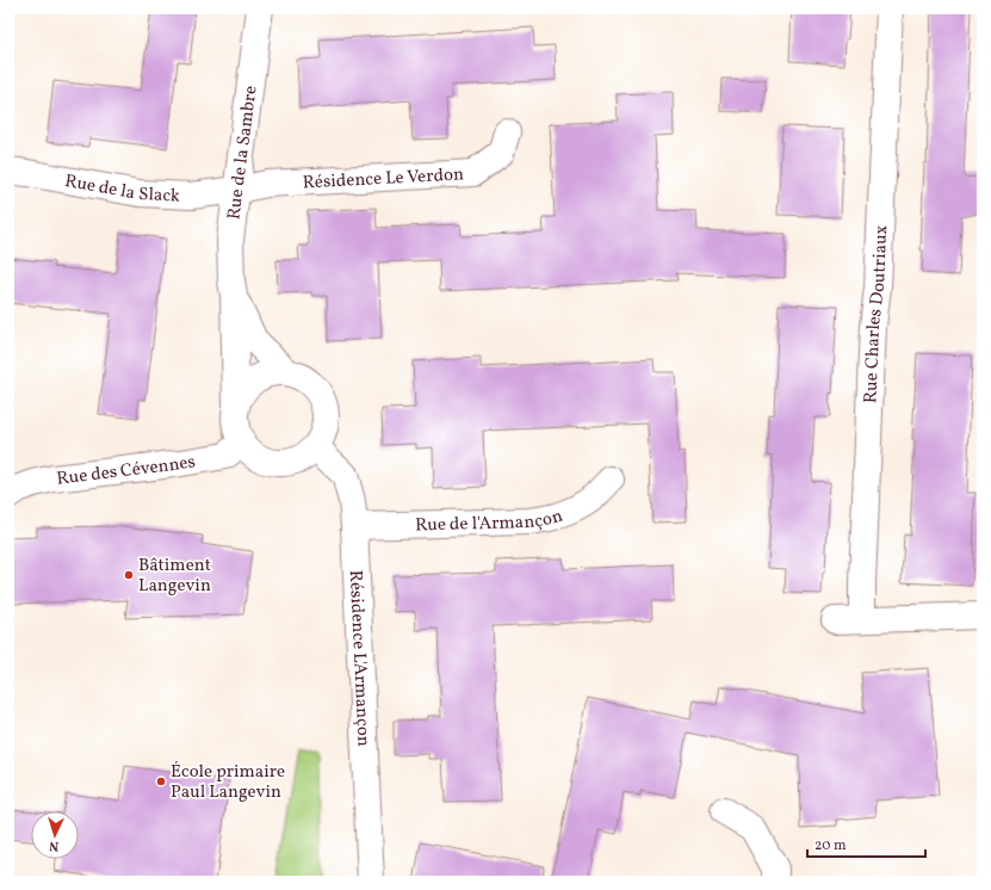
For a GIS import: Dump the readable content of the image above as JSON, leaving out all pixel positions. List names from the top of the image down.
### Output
{
  "streets": {
    "street": [
      "Rue de la Sambre",
      "Résidence Le Verdon",
      "Rue de la Slack",
      "Rue Charles Doutriaux",
      "Rue des Cévennes",
      "Rue de l'Armançon",
      "Résidence L'Armançon"
    ]
  },
  "crossings": [
    ["Rue de la Sambre", "Résidence Le Verdon"],
    ["Rue de la Sambre", "Rue de la Slack"],
    ["Rue de la Sambre", "Rue des Cévennes"],
    ["Rue de la Sambre", "Résidence L'Armançon"],
    ["Résidence Le Verdon", "Rue de la Slack"],
    ["Rue des Cévennes", "Résidence L'Armançon"],
    ["Rue de l'Armançon", "Résidence L'Armançon"]
  ],
  "places": ["Bâtiment Langevin", "École primaire Paul Langevin"],
  "scale_bar": "20 m",
  "north": "bottom"
}
